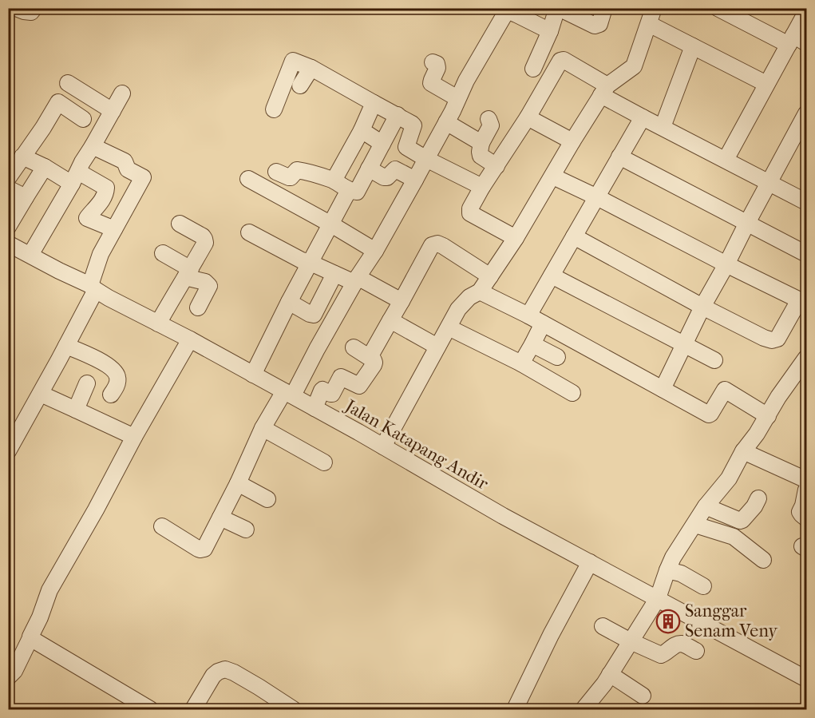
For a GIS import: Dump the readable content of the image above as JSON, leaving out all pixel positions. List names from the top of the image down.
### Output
{
  "streets": {
    "street": ["Jalan Katapang Andir"]
  },
  "places": {
    "building": ["Sanggar Senam Veny"]
  }
}
